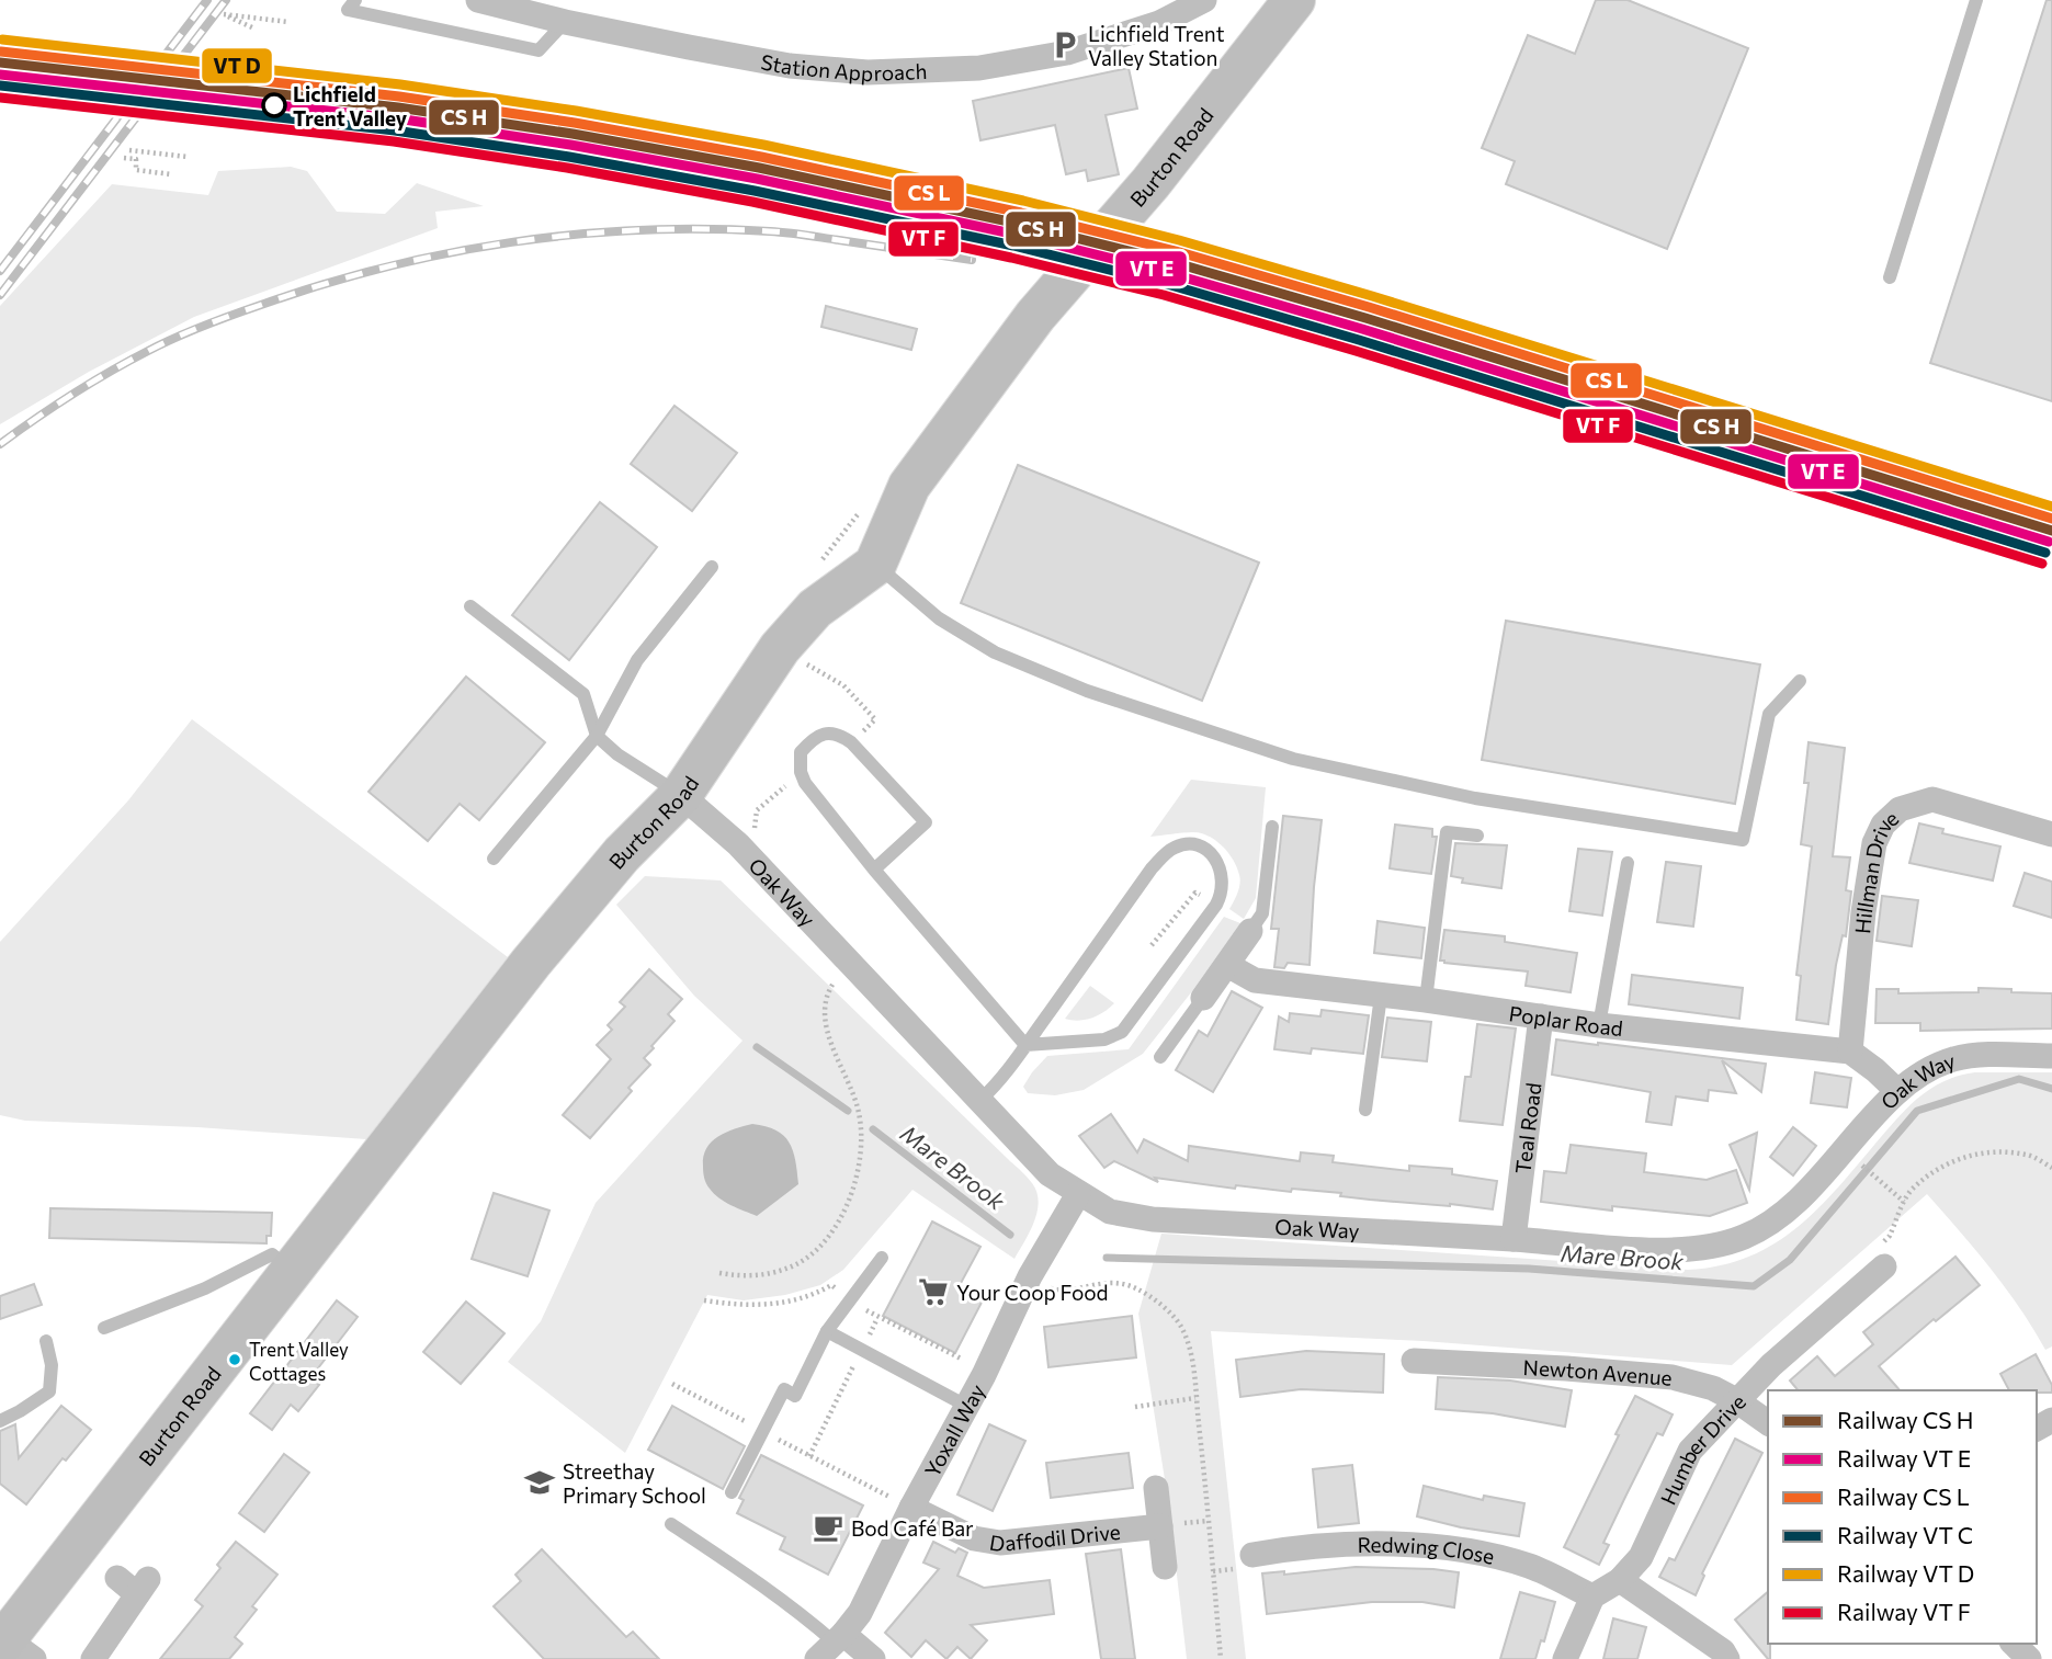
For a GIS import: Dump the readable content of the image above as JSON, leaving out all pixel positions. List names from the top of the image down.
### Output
{
  "streets": {
    "highway": ["Burton Road"],
    "street": [
      "Station Approach",
      "Hillman Drive",
      "Oak Way",
      "Poplar Road",
      "Teal Road",
      "Newton Avenue",
      "Yoxall Way",
      "Humber Drive",
      "Daffodil Drive",
      "Redwing Close"
    ]
  },
  "crossings": [
    ["Burton Road", "Oak Way"],
    ["Hillman Drive", "Poplar Road"],
    ["Oak Way", "Teal Road"],
    ["Oak Way", "Yoxall Way"],
    ["Poplar Road", "Teal Road"],
    ["Newton Avenue", "Humber Drive"],
    ["Yoxall Way", "Daffodil Drive"],
    ["Humber Drive", "Redwing Close"]
  ],
  "water": ["Mare Brook"],
  "places": {
    "parking": ["Lichfield Trent Valley Station"],
    "other": ["Lichfield Trent Valley", "Trent Valley Cottages"],
    "supermarket": ["Your Coop Food"],
    "school or university": ["Streethay Primary School"],
    "cafe": ["Bod Café Bar"]
  },
  "legend": [
    "Railway CS H",
    "Railway VT E",
    "Railway CS L",
    "Railway VT C",
    "Railway VT D",
    "Railway VT F"
  ]
}
